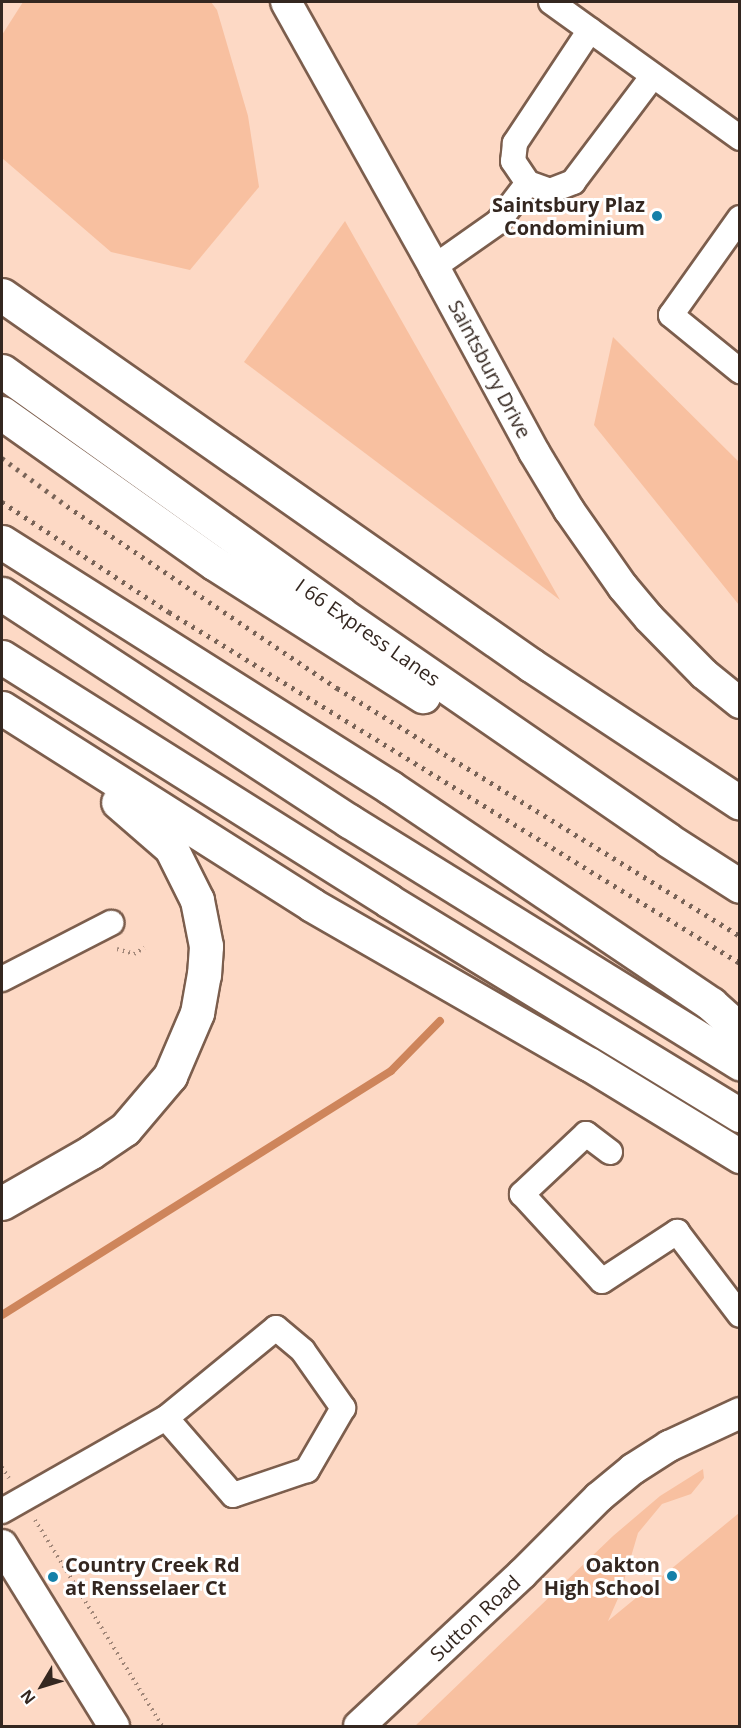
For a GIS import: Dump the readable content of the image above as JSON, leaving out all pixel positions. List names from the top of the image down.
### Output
{
  "streets": {
    "highway": ["I 66 Express Lanes"],
    "street": ["Saintsbury Drive", "Sutton Road"]
  },
  "places": ["Saintsbury Plaz Condominium", "Oakton High School", "Country Creek Rd at Rensselaer Ct"],
  "north": "bottom left"
}
